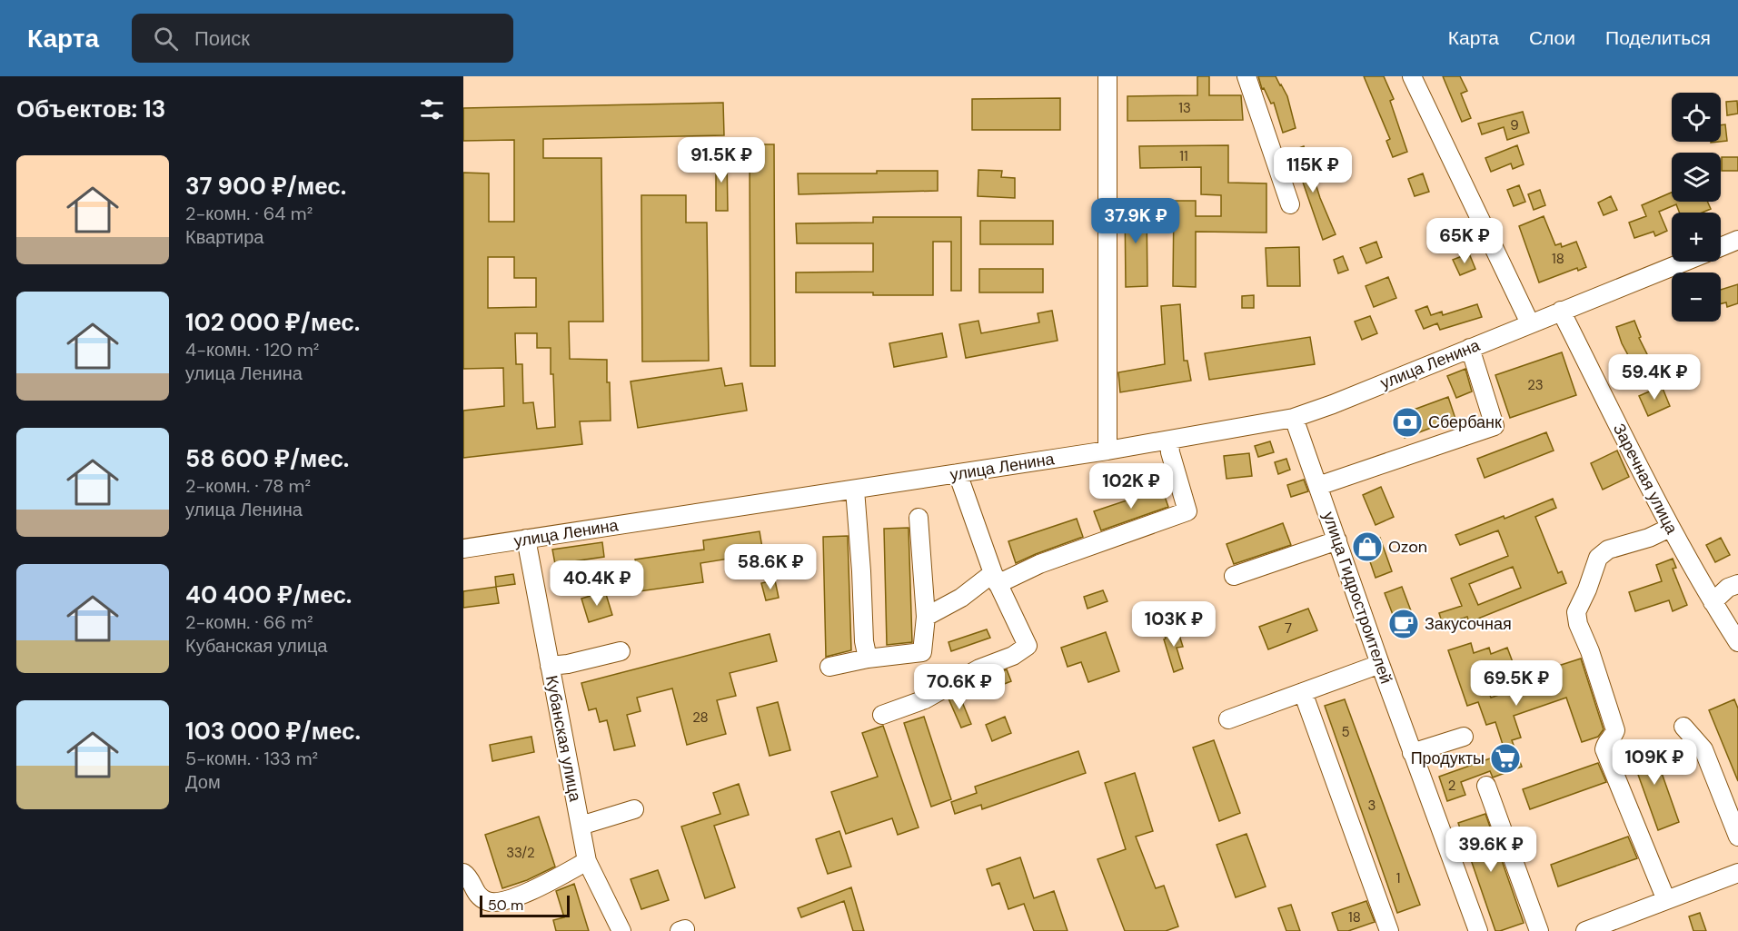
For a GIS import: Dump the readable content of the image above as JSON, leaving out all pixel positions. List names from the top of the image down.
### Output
{
  "streets": {
    "street": [
      "улица Ленина",
      "Заречная улица",
      "улица Гидростроителей",
      "Кубанская улица"
    ]
  },
  "crossings": [
    ["улица Ленина", "Заречная улица"],
    ["улица Ленина", "улица Гидростроителей"],
    ["улица Ленина", "Кубанская улица"]
  ],
  "places": {
    "bank": ["Сбербанк"],
    "shop": ["Ozon"],
    "cafe": ["Закусочная"],
    "supermarket": ["Продукты"]
  },
  "house_numbers": [
    "13",
    "9",
    "11",
    "18",
    "23",
    "7",
    "28",
    "5",
    "2",
    "3",
    "33/2",
    "1",
    "18"
  ],
  "scale_bar": "50 m",
  "page": {
    "header": "Карта",
    "search": "Поиск",
    "nav": ["Карта", "Слои", "Поделиться"],
    "heading": "Объектов: 13",
    "map_buttons": ["+", "−"],
    "price": [
      "91.5K ₽",
      "115K ₽",
      "37.9K ₽",
      "65K ₽",
      "59.4K ₽",
      "102K ₽",
      "58.6K ₽",
      "40.4K ₽",
      "103K ₽",
      "69.5K ₽",
      "70.6K ₽",
      "109K ₽",
      "39.6K ₽"
    ],
    "list": [
      {
        "name": "37 900 ₽/мес.",
        "note": "2-комн. · 64 m² · Квартира"
      },
      {
        "name": "102 000 ₽/мес.",
        "note": "4-комн. · 120 m² · улица Ленина"
      },
      {
        "name": "58 600 ₽/мес.",
        "note": "2-комн. · 78 m² · улица Ленина"
      },
      {
        "name": "40 400 ₽/мес.",
        "note": "2-комн. · 66 m² · Кубанская улица"
      },
      {
        "name": "103 000 ₽/мес.",
        "note": "5-комн. · 133 m² · Дом"
      }
    ],
    "scale": "50 m"
  }
}
